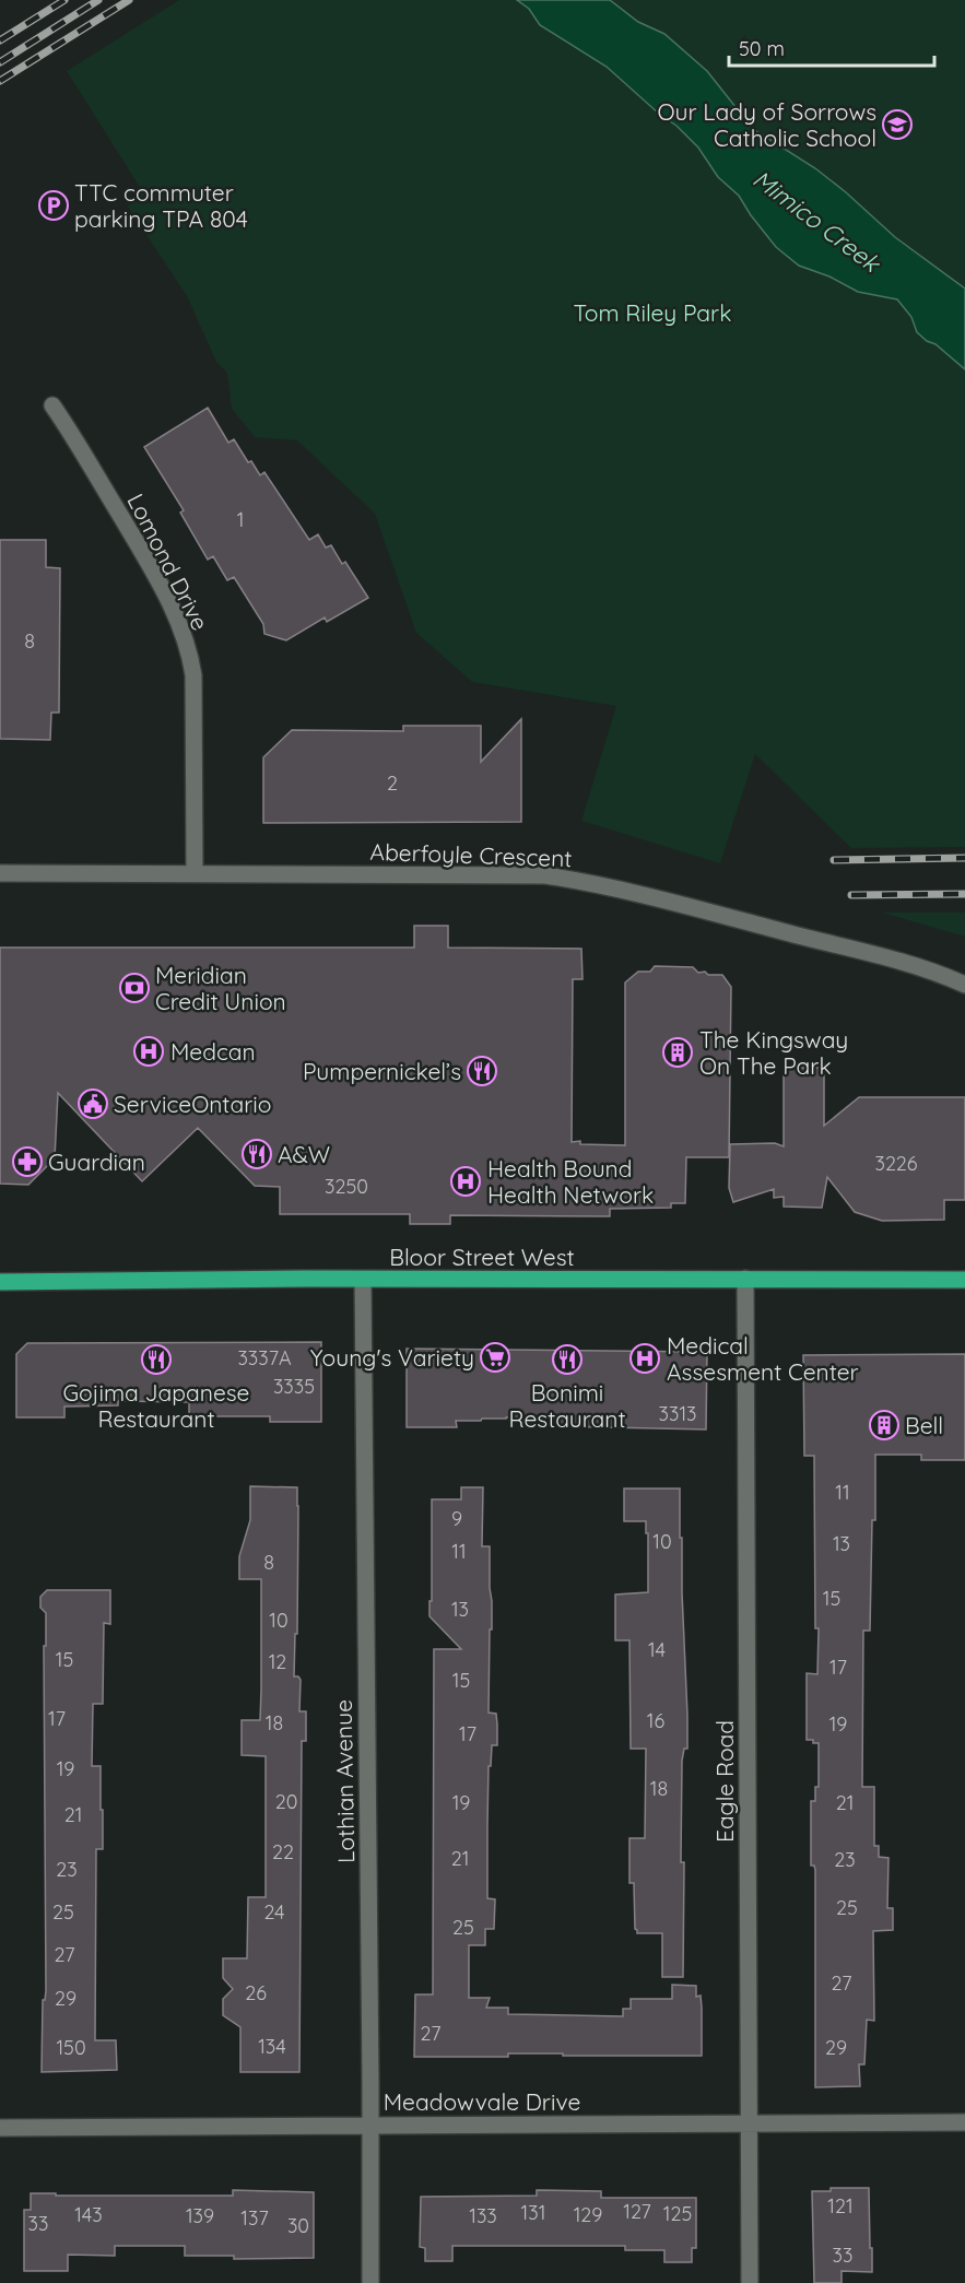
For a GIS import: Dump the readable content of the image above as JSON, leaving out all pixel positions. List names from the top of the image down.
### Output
{
  "streets": {
    "main road": ["Bloor Street West"],
    "street": [
      "Lomond Drive",
      "Aberfoyle Crescent",
      "Lothian Avenue",
      "Eagle Road",
      "Meadowvale Drive"
    ]
  },
  "crossings": [
    ["Lomond Drive", "Aberfoyle Crescent"],
    ["Bloor Street West", "Lothian Avenue"],
    ["Bloor Street West", "Eagle Road"],
    ["Lothian Avenue", "Meadowvale Drive"],
    ["Eagle Road", "Meadowvale Drive"]
  ],
  "water": ["Mimico Creek"],
  "parks": ["Tom Riley Park"],
  "places": {
    "school or university": ["Our Lady of Sorrows Catholic School"],
    "parking": ["TTC commuter parking TPA 804"],
    "bank": ["Meridian Credit Union"],
    "hospital": ["Medcan", "Health Bound Health Network", "Medical Assesment Center"],
    "building": ["The Kingsway On The Park", "Bell"],
    "restaurant": [
      "Pumpernickel’s",
      "A&W",
      "Gojima Japanese Restaurant",
      "Bonimi Restaurant"
    ],
    "public building": ["ServiceOntario"],
    "pharmacy": ["Guardian"],
    "supermarket": ["Young's Variety"]
  },
  "house_numbers": [
    "1",
    "8",
    "2",
    "3226",
    "3250",
    "3337A",
    "3335",
    "3313",
    "11",
    "9",
    "10",
    "13",
    "11",
    "8",
    "15",
    "13",
    "10",
    "14",
    "15",
    "12",
    "17",
    "15",
    "17",
    "16",
    "18",
    "19",
    "17",
    "19",
    "18",
    "20",
    "19",
    "21",
    "21",
    "22",
    "21",
    "23",
    "23",
    "25",
    "25",
    "24",
    "25",
    "27",
    "27",
    "26",
    "29",
    "27",
    "134",
    "150",
    "29",
    "121",
    "127",
    "131",
    "125",
    "143",
    "129",
    "139",
    "133",
    "137",
    "33",
    "30",
    "33"
  ],
  "scale_bar": "50 m"
}
